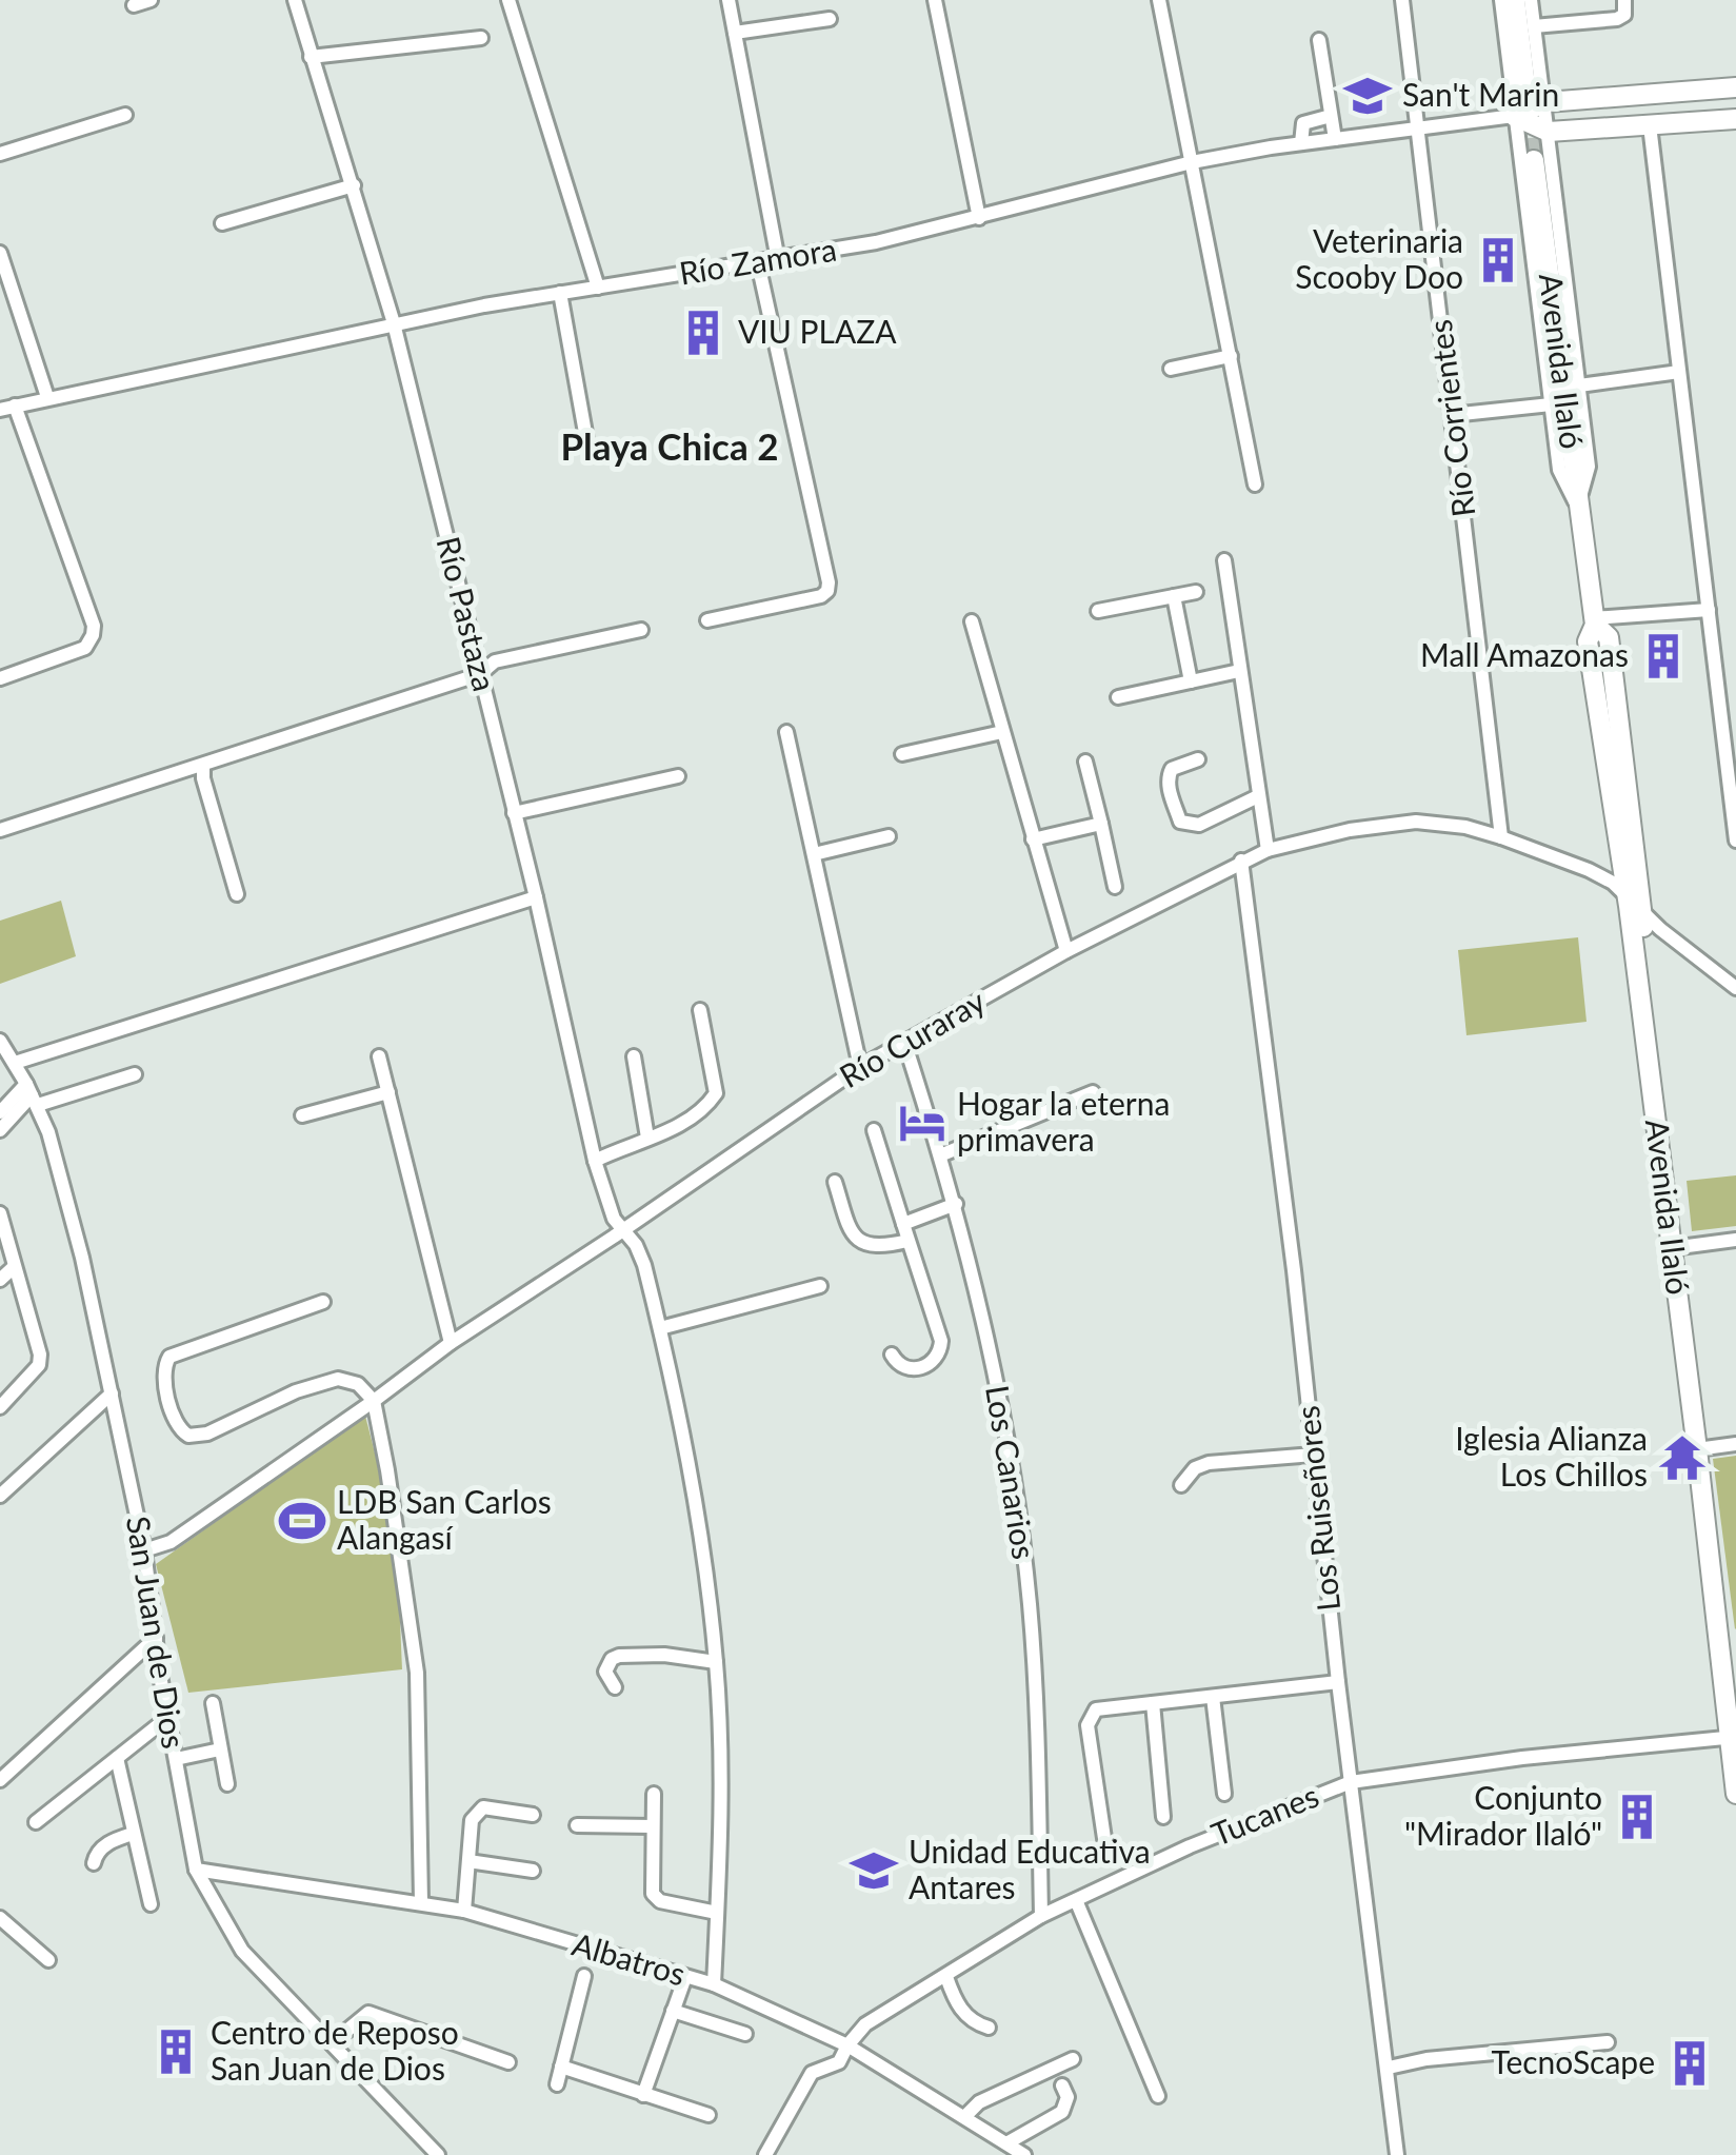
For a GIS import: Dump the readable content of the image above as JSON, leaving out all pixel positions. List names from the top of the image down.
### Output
{
  "streets": {
    "main road": ["Avenida Ilaló"],
    "street": [
      "Río Zamora",
      "Río Corrientes",
      "Río Pastaza",
      "Río Curaray",
      "Los Canarios",
      "Los Ruiseñores",
      "San Juan de Dios",
      "Tucanes",
      "Albatros"
    ]
  },
  "crossings": [
    ["Río Zamora", "Río Corrientes"],
    ["Río Zamora", "Río Pastaza"],
    ["Avenida Ilaló", "Río Curaray"],
    ["Avenida Ilaló", "Tucanes"],
    ["Río Corrientes", "Río Curaray"],
    ["Río Pastaza", "Río Curaray"],
    ["Río Pastaza", "Albatros"],
    ["Río Curaray", "Los Canarios"],
    ["Río Curaray", "Los Ruiseñores"],
    ["Río Curaray", "San Juan de Dios"],
    ["Los Canarios", "Tucanes"],
    ["Los Ruiseñores", "Tucanes"],
    ["San Juan de Dios", "Albatros"],
    ["Tucanes", "Albatros"]
  ],
  "districts": ["Playa Chica 2"],
  "places": {
    "school or university": ["San't Marin", "Unidad Educativa Antares"],
    "building": [
      "Veterinaria Scooby Doo",
      "VIU PLAZA",
      "Mall Amazonas",
      "Conjunto \"Mirador Ilaló\"",
      "Centro de Reposo San Juan de Dios",
      "TecnoScape"
    ],
    "hotel": ["Hogar la eterna primavera"],
    "temple": ["Iglesia Alianza Los Chillos"],
    "sports": ["LDB San Carlos Alangasí"]
  }
}
